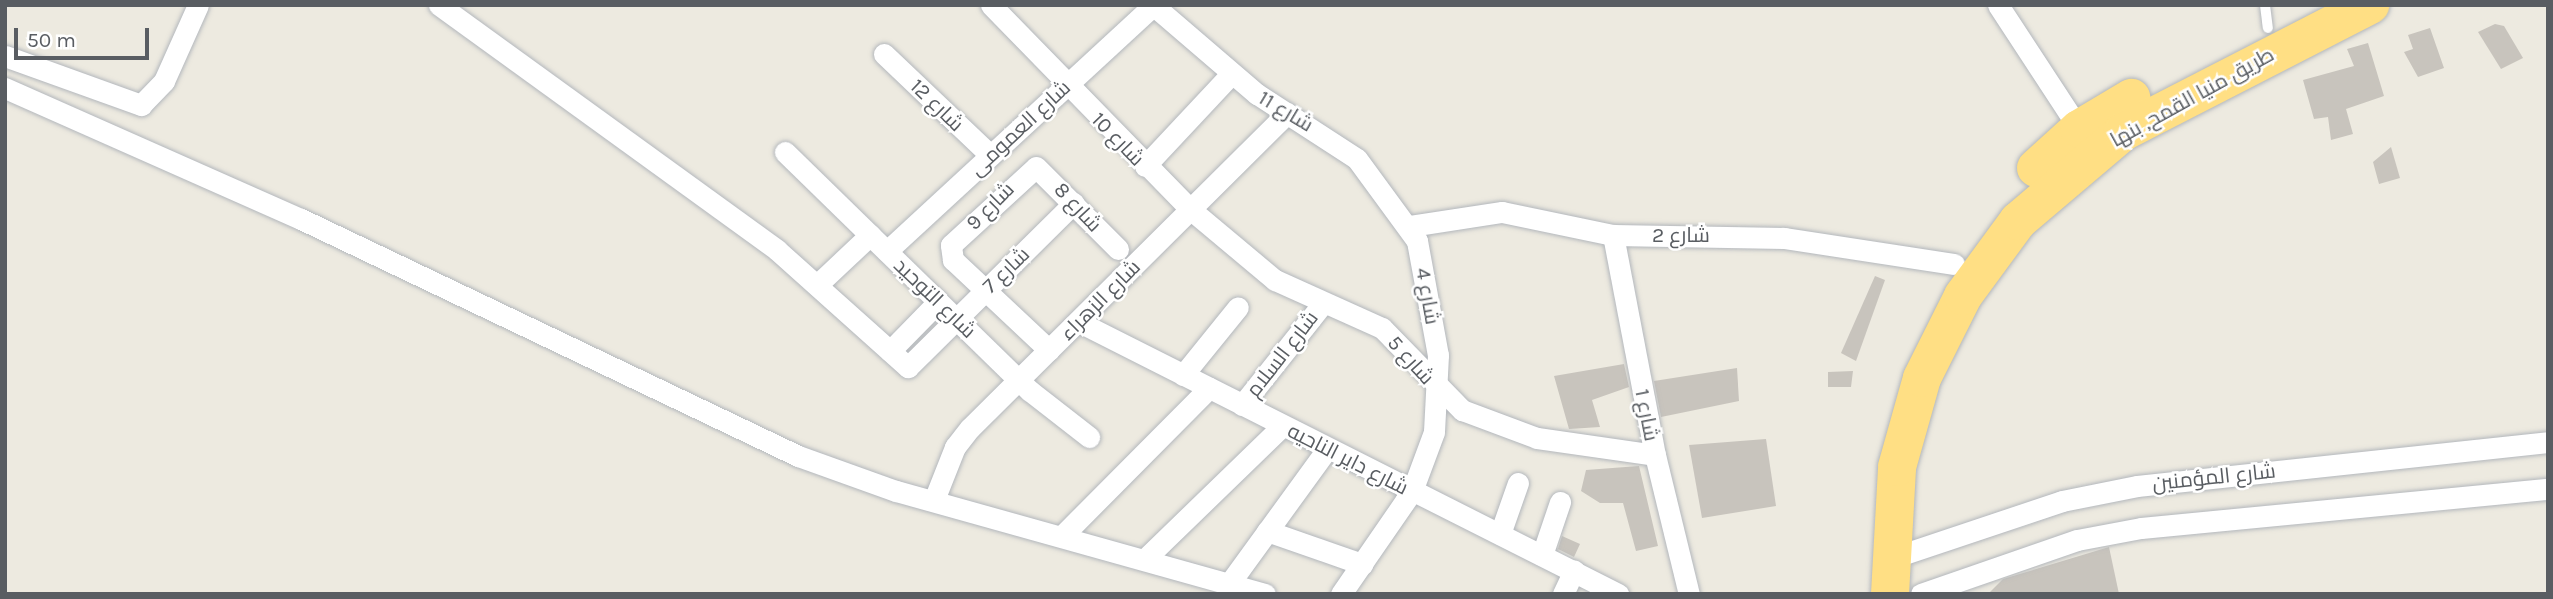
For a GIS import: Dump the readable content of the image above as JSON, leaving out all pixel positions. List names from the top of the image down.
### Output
{
  "streets": {
    "highway": ["طريق منيا القمح, بنها"],
    "street": [
      "شارع 12",
      "شارع 11",
      "شارع العمومى",
      "شارع 10",
      "شارع 9",
      "شارع 8",
      "شارع 2",
      "شارع 7",
      "شارع 4",
      "شارع التوحيد",
      "شارع الزهراء",
      "شارع السلام",
      "شارع 5",
      "شارع 1",
      "شارع داير الناحيه",
      "شارع المؤمنين"
    ]
  },
  "crossings": [
    ["طريق منيا القمح, بنها", "شارع 2"],
    ["طريق منيا القمح, بنها", "شارع المؤمنين"],
    ["شارع 12", "شارع العمومى"],
    ["شارع 11", "شارع العمومى"],
    ["شارع 11", "شارع 2"],
    ["شارع 11", "شارع 4"],
    ["شارع 11", "شارع الزهراء"],
    ["شارع العمومى", "شارع 10"],
    ["شارع العمومى", "شارع التوحيد"],
    ["شارع 10", "شارع الزهراء"],
    ["شارع 10", "شارع 5"],
    ["شارع 9", "شارع 8"],
    ["شارع 9", "شارع 7"],
    ["شارع 8", "شارع 7"],
    ["شارع 2", "شارع 4"],
    ["شارع 2", "شارع 1"],
    ["شارع 7", "شارع التوحيد"],
    ["شارع 4", "شارع 5"],
    ["شارع 4", "شارع داير الناحيه"],
    ["شارع التوحيد", "شارع الزهراء"],
    ["شارع الزهراء", "شارع 5"],
    ["شارع الزهراء", "شارع داير الناحيه"],
    ["شارع السلام", "شارع 5"],
    ["شارع السلام", "شارع داير الناحيه"],
    ["شارع 5", "شارع 1"]
  ],
  "scale_bar": "50 m"
}
